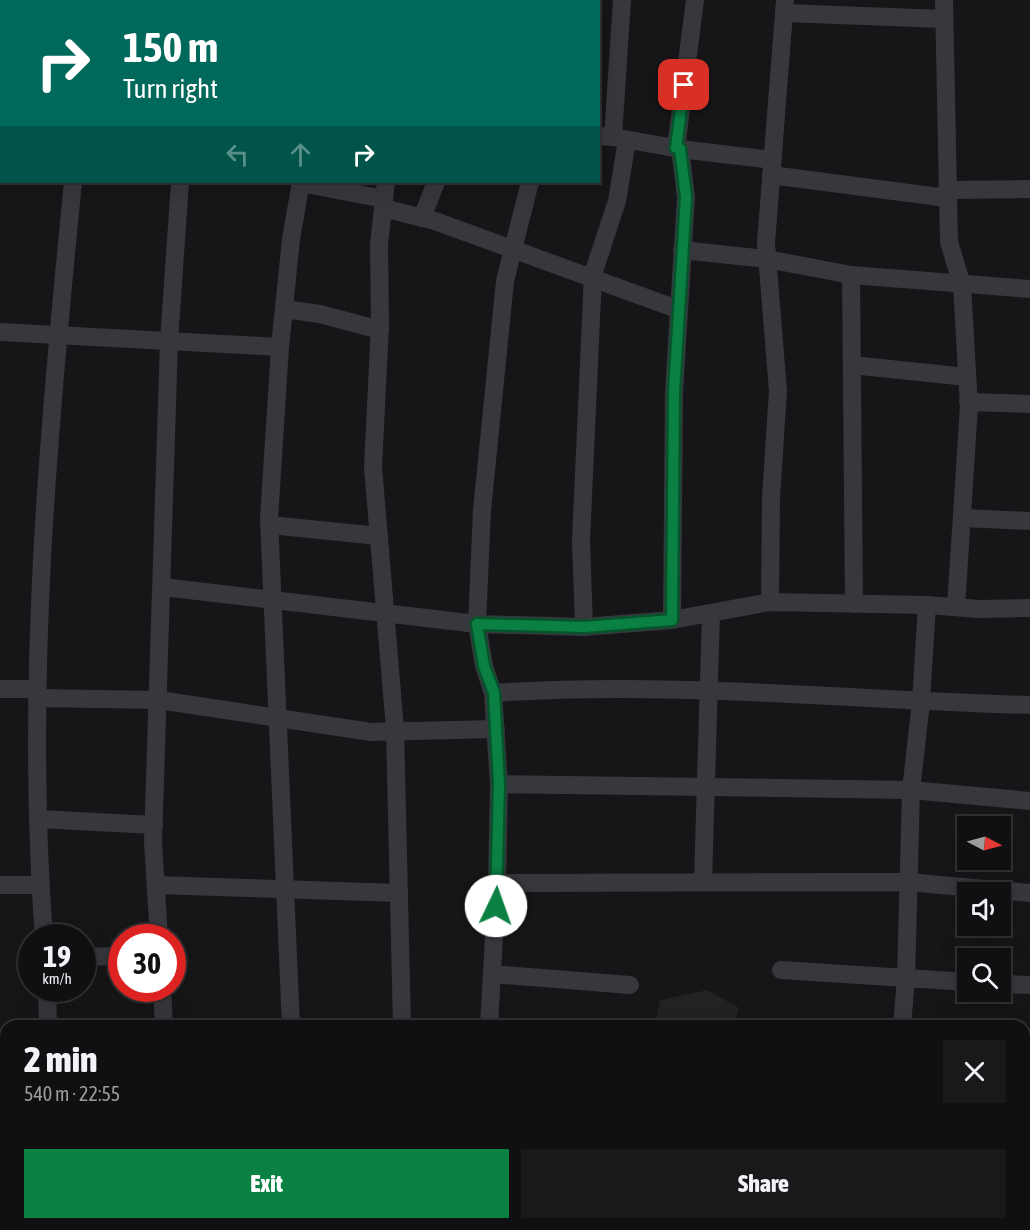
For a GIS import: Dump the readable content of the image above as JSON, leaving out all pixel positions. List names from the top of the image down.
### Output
{
  "north": "right",
  "page": {
    "turn": ["150 m", "Turn right"],
    "speed": "19 km/h",
    "limit": "30",
    "heading": ["2 min", "540 m · 22:55"],
    "buttons": ["Exit", "Share"]
  }
}
